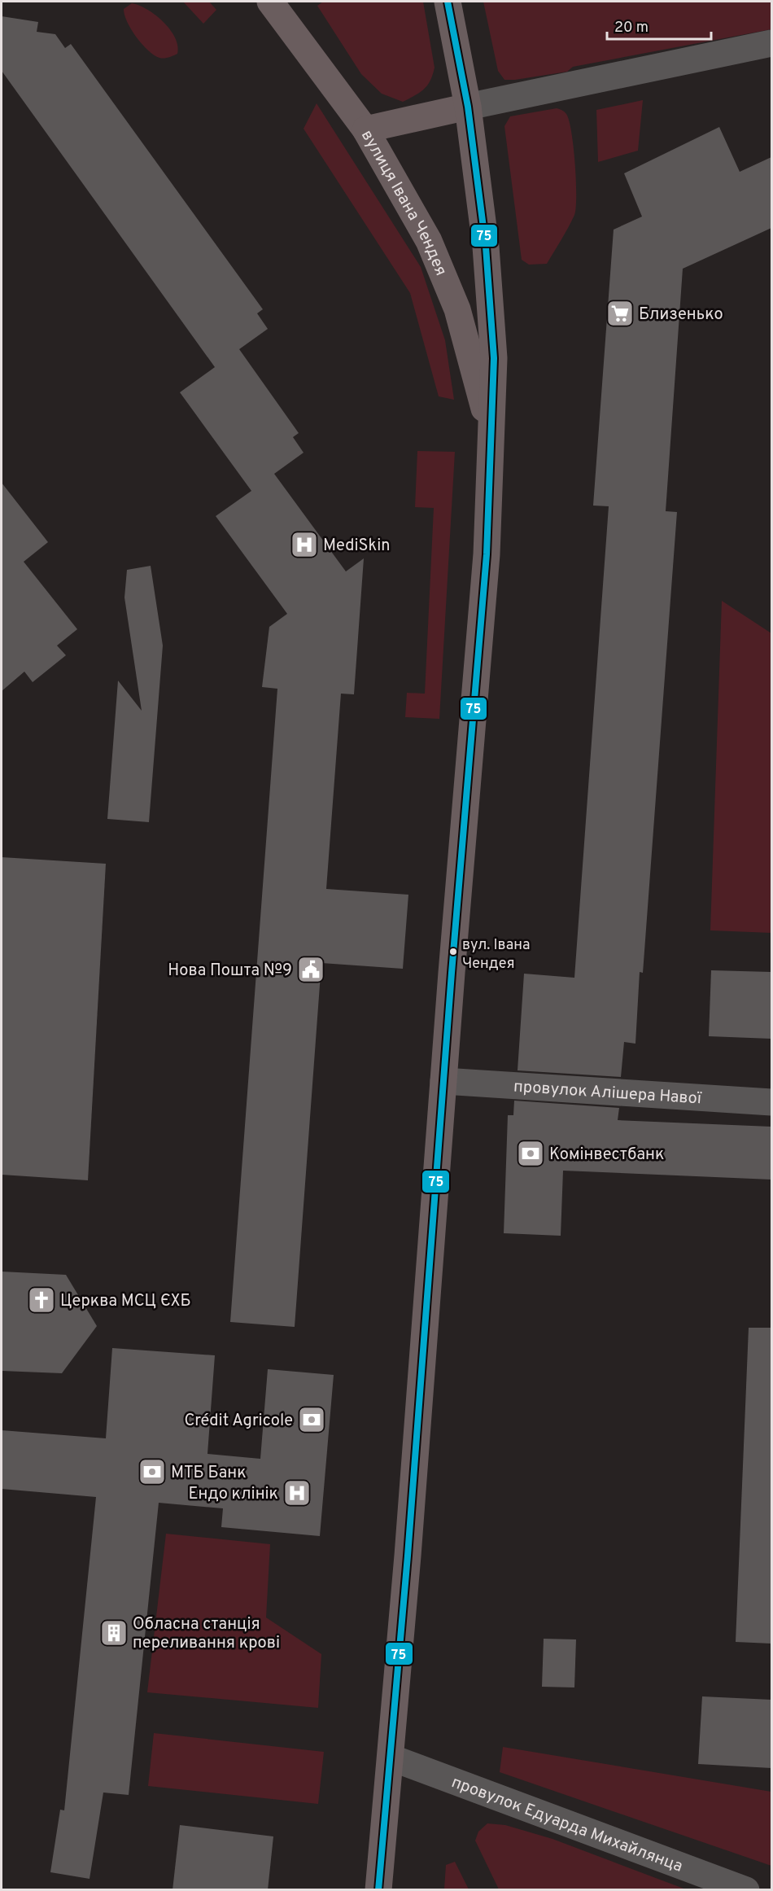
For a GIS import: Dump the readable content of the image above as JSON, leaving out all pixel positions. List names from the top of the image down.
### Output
{
  "streets": {
    "main road": ["вулиця Івана Чендея"],
    "street": ["провулок Алішера Навої", "провулок Едуарда Михайлянца"]
  },
  "crossings": [
    ["вулиця Івана Чендея", "провулок Алішера Навої"],
    ["вулиця Івана Чендея", "провулок Едуарда Михайлянца"]
  ],
  "places": {
    "supermarket": ["Близенько"],
    "hospital": ["MediSkin", "Ендо клінік"],
    "other": ["вул. Івана Чендея"],
    "public building": ["Нова Пошта №9"],
    "bank": ["Комінвестбанк", "Crédit Agricole", "МТБ Банк"],
    "church": ["Церква МСЦ ЄХБ"],
    "building": ["Обласна станція переливання крові"]
  },
  "lines": ["transit line 75"],
  "scale_bar": "20 m"
}
